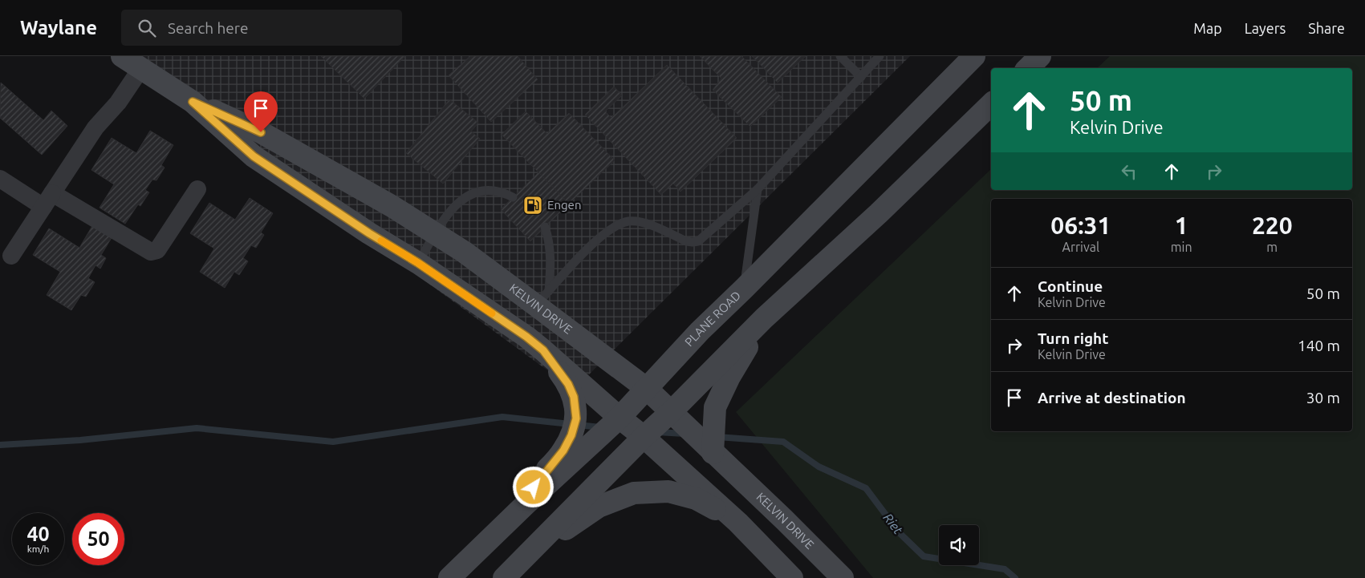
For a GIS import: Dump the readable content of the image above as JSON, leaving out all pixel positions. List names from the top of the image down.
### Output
{
  "streets": {
    "main road": ["KELVIN DRIVE", "PLANE ROAD"]
  },
  "crossings": [
    ["KELVIN DRIVE", "PLANE ROAD"]
  ],
  "water": ["Riet"],
  "places": {
    "fuel station": ["Engen"]
  },
  "page": {
    "header": "Waylane",
    "search": "Search here",
    "nav": ["Map", "Layers", "Share"],
    "turn": ["50 m", "Kelvin Drive"],
    "eta": [
      "06:31",
      "Arrival",
      "1",
      "min",
      "220",
      "m"
    ],
    "list": [
      {
        "name": "Continue",
        "note": "Kelvin Drive",
        "value": "50 m"
      },
      {
        "name": "Turn right",
        "note": "Kelvin Drive",
        "value": "140 m"
      },
      {
        "name": "Arrive at destination",
        "value": "30 m"
      }
    ],
    "speed": "40 km/h",
    "limit": "50"
  }
}
